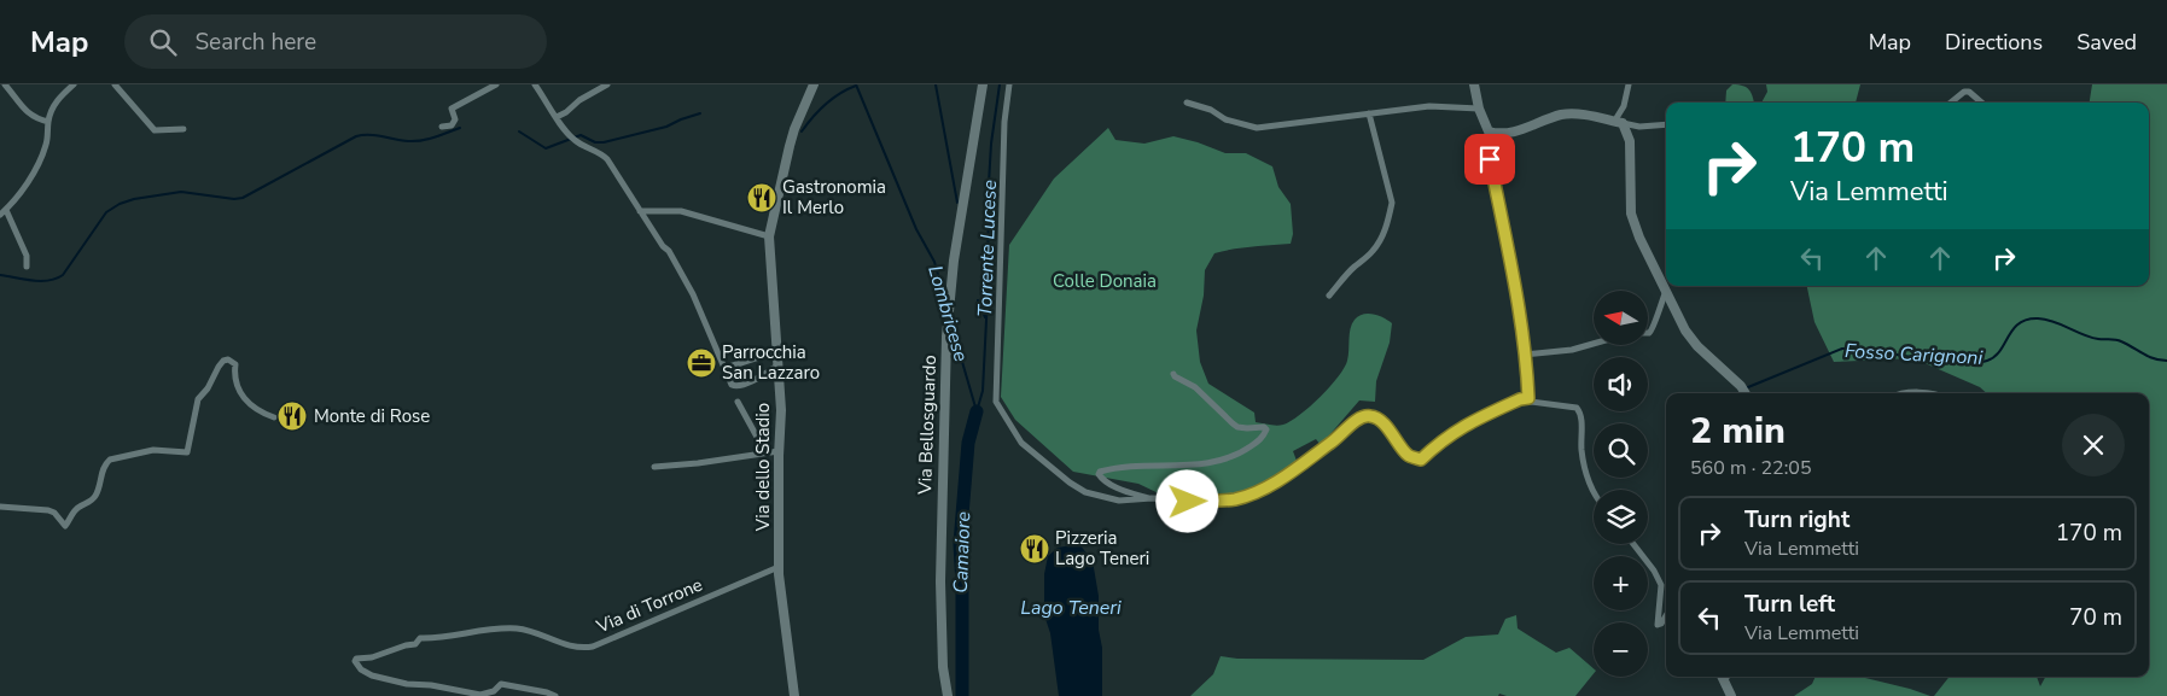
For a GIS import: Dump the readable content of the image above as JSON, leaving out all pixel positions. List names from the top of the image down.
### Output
{
  "streets": {
    "street": ["Via Bellosguardo", "Via dello Stadio", "Via di Torrone"]
  },
  "crossings": [
    ["Via dello Stadio", "Via di Torrone"]
  ],
  "water": [
    "Torrente Lucese",
    "Lombricese",
    "Fosso Carignoni",
    "Camaiore",
    "Lago Teneri"
  ],
  "parks": ["Colle Donaia"],
  "places": {
    "restaurant": ["Gastronomia Il Merlo", "Monte di Rose", "Pizzeria Lago Teneri"],
    "office": ["Parrocchia San Lazzaro"]
  },
  "north": "left",
  "page": {
    "header": "Map",
    "search": "Search here",
    "nav": ["Map", "Directions", "Saved"],
    "turn": ["170 m", "Via Lemmetti"],
    "map_buttons": ["+", "−"],
    "heading": ["2 min", "560 m · 22:05"],
    "list": [
      {
        "name": "Turn right",
        "note": "Via Lemmetti",
        "value": "170 m"
      },
      {
        "name": "Turn left",
        "note": "Via Lemmetti",
        "value": "70 m"
      }
    ]
  }
}
